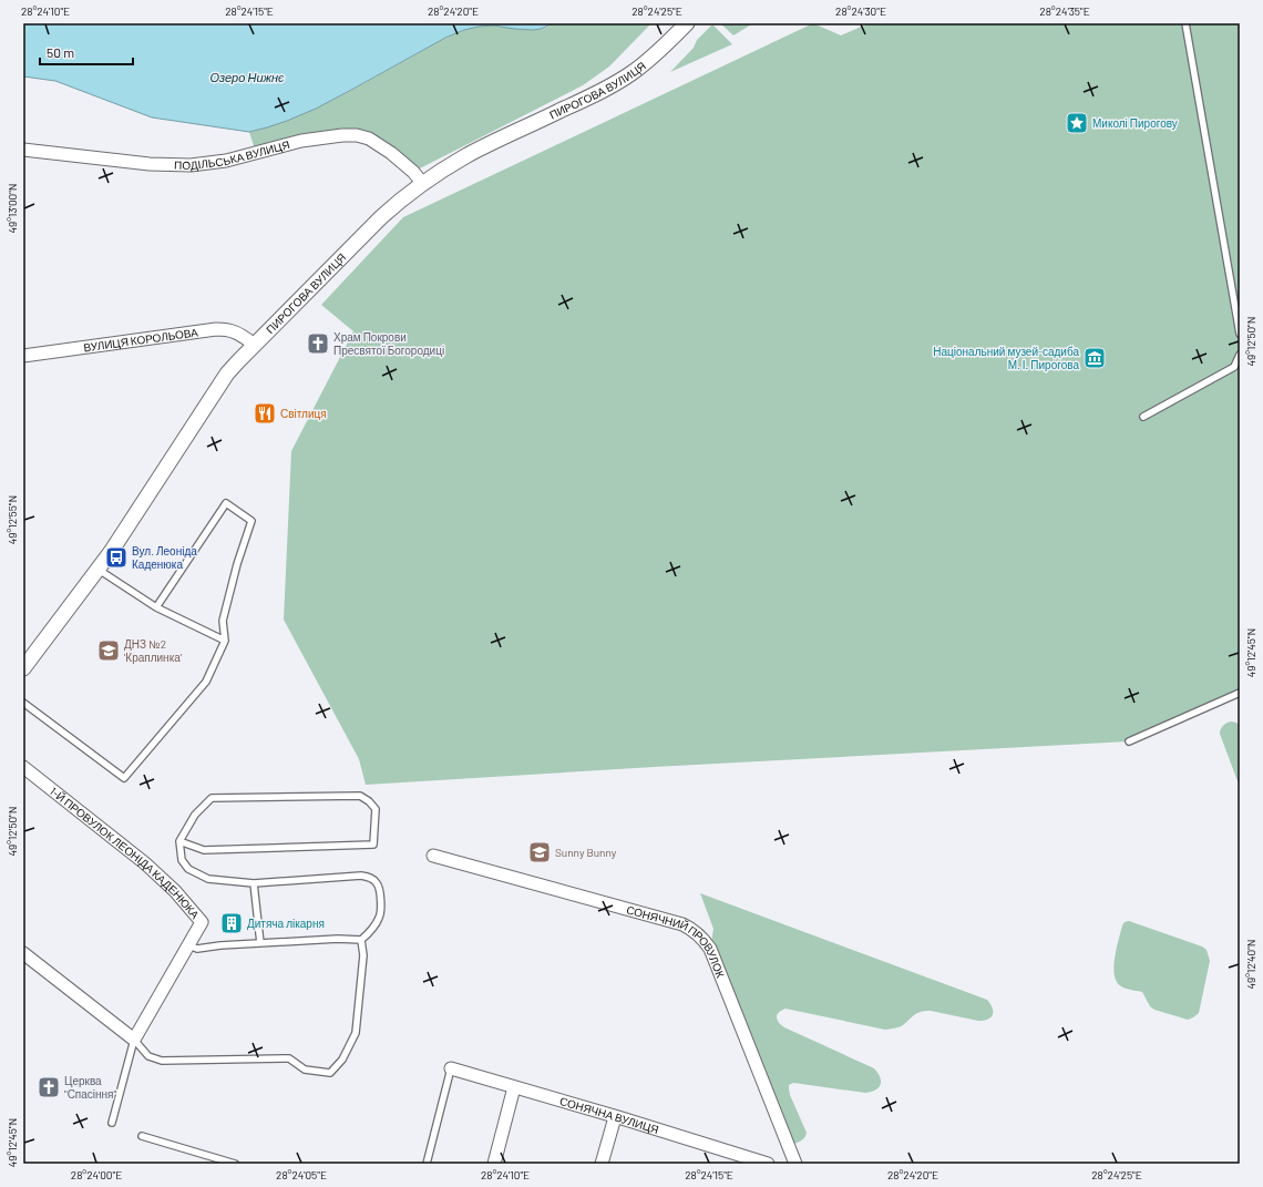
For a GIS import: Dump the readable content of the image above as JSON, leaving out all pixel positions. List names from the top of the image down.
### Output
{
  "streets": {
    "street": [
      "ПИРОГОВА ВУЛИЦЯ",
      "ПОДІЛЬСЬКА ВУЛИЦЯ",
      "ВУЛИЦЯ КОРОЛЬОВА",
      "1-Й ПРОВУЛОК ЛЕОНІДА КАДЕНЮКА",
      "СОНЯЧНИЙ ПРОВУЛОК",
      "СОНЯЧНА ВУЛИЦЯ"
    ]
  },
  "crossings": [
    ["ПИРОГОВА ВУЛИЦЯ", "ПОДІЛЬСЬКА ВУЛИЦЯ"],
    ["ПИРОГОВА ВУЛИЦЯ", "ВУЛИЦЯ КОРОЛЬОВА"]
  ],
  "water": ["Озеро Нижнє"],
  "places": {
    "place": ["Миколі Пирогову"],
    "church": ["Храм Покрови Пресвятої Богородиці", "Церква \"Спасіння\""],
    "museum": ["Національний музей-садиба М. І. Пирогова"],
    "restaurant": ["Світлиця"],
    "bus stop": ["Вул. Леоніда Каденюка"],
    "school or university": ["ДНЗ №2 'Краплинка'", "Sunny Bunny"],
    "building": ["Дитяча лікарня"]
  },
  "scale_bar": "50 m",
  "coordinates": [
    "28°24'10\"E",
    "28°24'15\"E",
    "28°24'20\"E",
    "28°24'25\"E",
    "28°24'30\"E",
    "28°24'35\"E",
    "49°13'00\"N",
    "49°12'50\"N",
    "49°12'55\"N",
    "49°12'45\"N",
    "49°12'40\"N",
    "28°24'00\"E",
    "28°24'05\"E"
  ]
}
